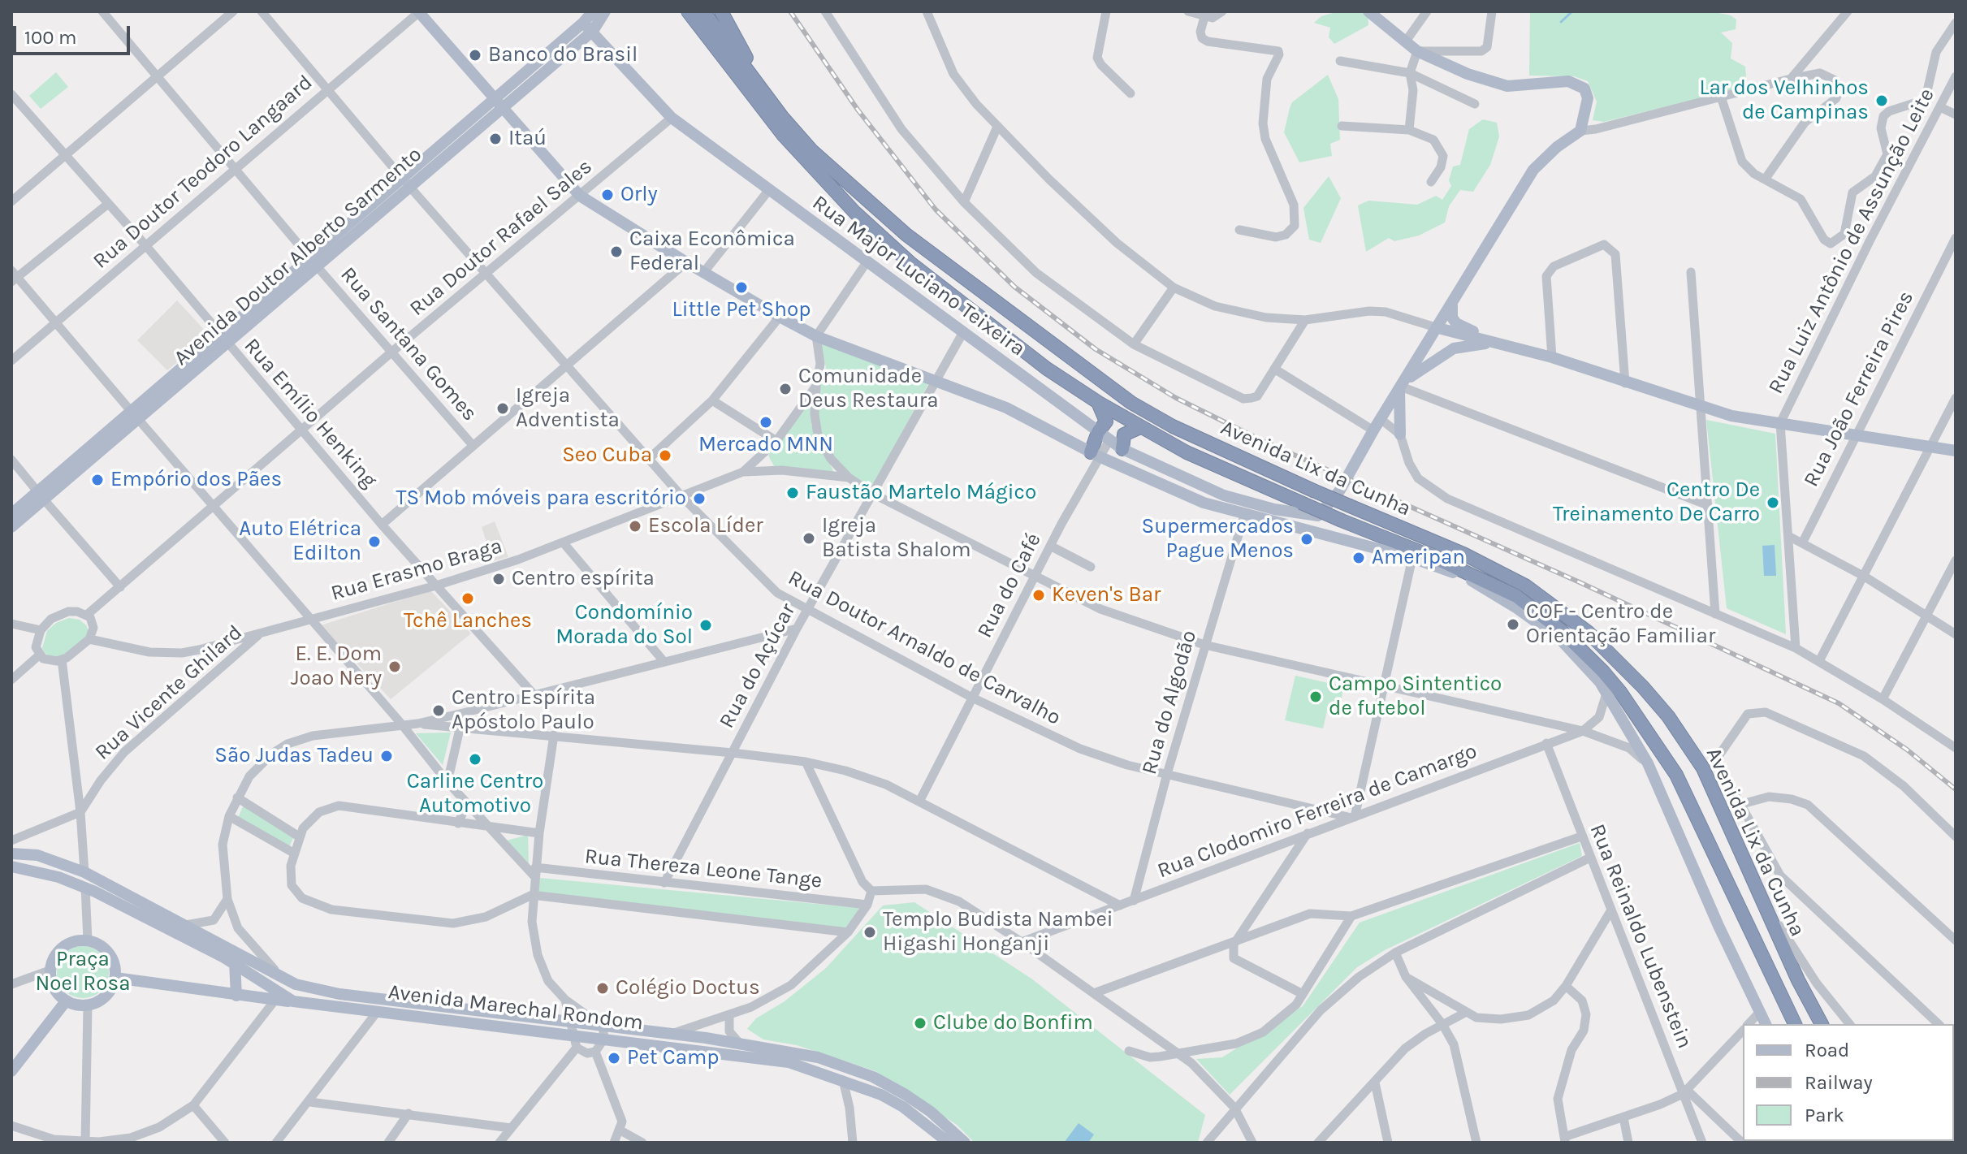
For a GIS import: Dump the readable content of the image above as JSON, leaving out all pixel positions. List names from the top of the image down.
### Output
{
  "streets": {
    "highway": ["Avenida Lix da Cunha"],
    "main road": ["Avenida Doutor Alberto Sarmento", "Rua Major Luciano Teixeira", "Avenida Marechal Rondom"],
    "street": [
      "Rua Doutor Teodoro Langaard",
      "Rua Doutor Rafael Sales",
      "Rua Luiz Antônio de Assunção Leite",
      "Rua Santana Gomes",
      "Rua João Ferreira Pires",
      "Rua Emílio Henking",
      "Rua Erasmo Braga",
      "Rua do Café",
      "Rua Doutor Arnaldo de Carvalho",
      "Rua do Açúcar",
      "Rua Vicente Ghilard",
      "Rua do Algodão",
      "Rua Clodomiro Ferreira de Camargo",
      "Rua Thereza Leone Tange",
      "Rua Reinaldo Lubenstein"
    ]
  },
  "crossings": [
    ["Rua Doutor Teodoro Langaard", "Rua Santana Gomes"],
    ["Rua Doutor Teodoro Langaard", "Rua Emílio Henking"],
    ["Rua Doutor Teodoro Langaard", "Rua Doutor Arnaldo de Carvalho"],
    ["Rua Doutor Rafael Sales", "Rua Major Luciano Teixeira"],
    ["Rua Doutor Rafael Sales", "Rua Santana Gomes"],
    ["Rua Doutor Rafael Sales", "Rua Emílio Henking"],
    ["Rua Doutor Rafael Sales", "Rua Erasmo Braga"],
    ["Rua Doutor Rafael Sales", "Rua Doutor Arnaldo de Carvalho"],
    ["Avenida Doutor Alberto Sarmento", "Rua Major Luciano Teixeira"],
    ["Avenida Doutor Alberto Sarmento", "Rua Santana Gomes"],
    ["Avenida Doutor Alberto Sarmento", "Rua Emílio Henking"],
    ["Avenida Doutor Alberto Sarmento", "Rua Doutor Arnaldo de Carvalho"],
    ["Rua Major Luciano Teixeira", "Rua do Açúcar"],
    ["Rua Emílio Henking", "Rua Erasmo Braga"],
    ["Rua Erasmo Braga", "Rua Doutor Arnaldo de Carvalho"],
    ["Rua Erasmo Braga", "Rua Vicente Ghilard"],
    ["Rua do Café", "Rua Doutor Arnaldo de Carvalho"],
    ["Rua Doutor Arnaldo de Carvalho", "Rua do Açúcar"],
    ["Rua Doutor Arnaldo de Carvalho", "Rua do Algodão"],
    ["Rua Doutor Arnaldo de Carvalho", "Rua Clodomiro Ferreira de Camargo"],
    ["Rua do Açúcar", "Rua Thereza Leone Tange"],
    ["Rua do Algodão", "Rua Clodomiro Ferreira de Camargo"],
    ["Rua Clodomiro Ferreira de Camargo", "Rua Reinaldo Lubenstein"]
  ],
  "parks": ["Praça Noel Rosa"],
  "places": [
    "Banco do Brasil",
    "Lar dos Velhinhos de Campinas",
    "Itaú",
    "Orly",
    "Caixa Econômica Federal",
    "Little Pet Shop",
    "Comunidade Deus Restaura",
    "Igreja Adventista",
    "Mercado MNN",
    "Seo Cuba",
    "Empório dos Pães",
    "Faustão Martelo Mágico",
    "TS Mob móveis para escritório",
    "Centro De Treinamento De Carro",
    "Escola Líder",
    "Igreja Batista Shalom",
    "Supermercados Pague Menos",
    "Auto Elétrica Edilton",
    "Ameripan",
    "Centro espírita",
    "Keven's Bar",
    "Tchê Lanches",
    "COF - Centro de Orientação Familiar",
    "Condomínio Morada do Sol",
    "E. E. Dom Joao Nery",
    "Campo Sintentico de futebol",
    "Centro Espírita Apóstolo Paulo",
    "São Judas Tadeu",
    "Carline Centro Automotivo",
    "Templo Budista Nambei Higashi Honganji",
    "Colégio Doctus",
    "Clube do Bonfim",
    "Pet Camp"
  ],
  "legend": ["Road", "Railway", "Park"],
  "scale_bar": "100 m"
}
